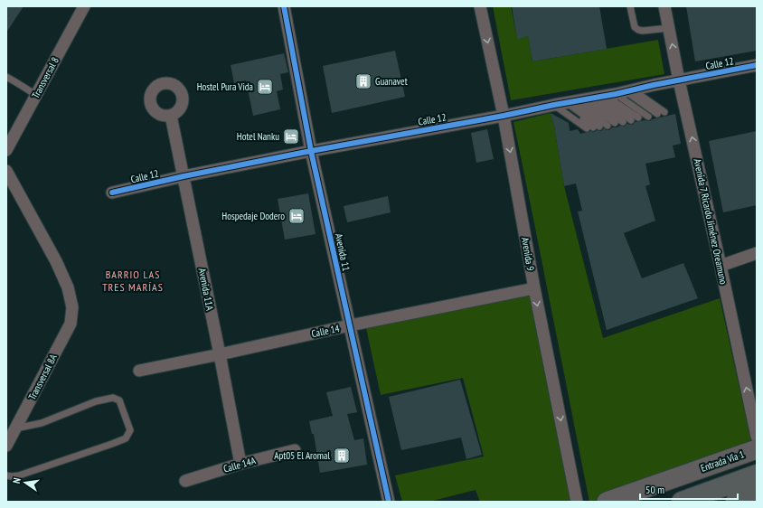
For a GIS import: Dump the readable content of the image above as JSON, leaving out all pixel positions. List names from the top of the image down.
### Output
{
  "streets": {
    "main road": ["Entrada Vía 1"],
    "street": [
      "Calle 12",
      "Transversal 8",
      "Avenida 7 Ricardo Jiménez Oreamuno",
      "Avenida 11",
      "Avenida 9",
      "Avenida 11A",
      "Calle 14",
      "Transversal 8A",
      "Calle 14A"
    ]
  },
  "crossings": [
    ["Calle 12", "Avenida 7 Ricardo Jiménez Oreamuno"],
    ["Calle 12", "Avenida 11"],
    ["Calle 12", "Avenida 9"],
    ["Calle 12", "Avenida 11A"],
    ["Avenida 11", "Calle 14"],
    ["Avenida 9", "Calle 14"],
    ["Avenida 11A", "Calle 14"],
    ["Avenida 11A", "Calle 14A"]
  ],
  "one_way": ["Avenida 7 Ricardo Jiménez Oreamuno", "Avenida 9"],
  "districts": ["BARRIO LAS TRES MARÍAS"],
  "places": {
    "building": ["Guanavet", "Apt05 El Aromal"],
    "hotel": ["Hostel Pura Vida", "Hotel Nanku", "Hospedaje Dodero"]
  },
  "scale_bar": "50 m",
  "north": "left"
}
